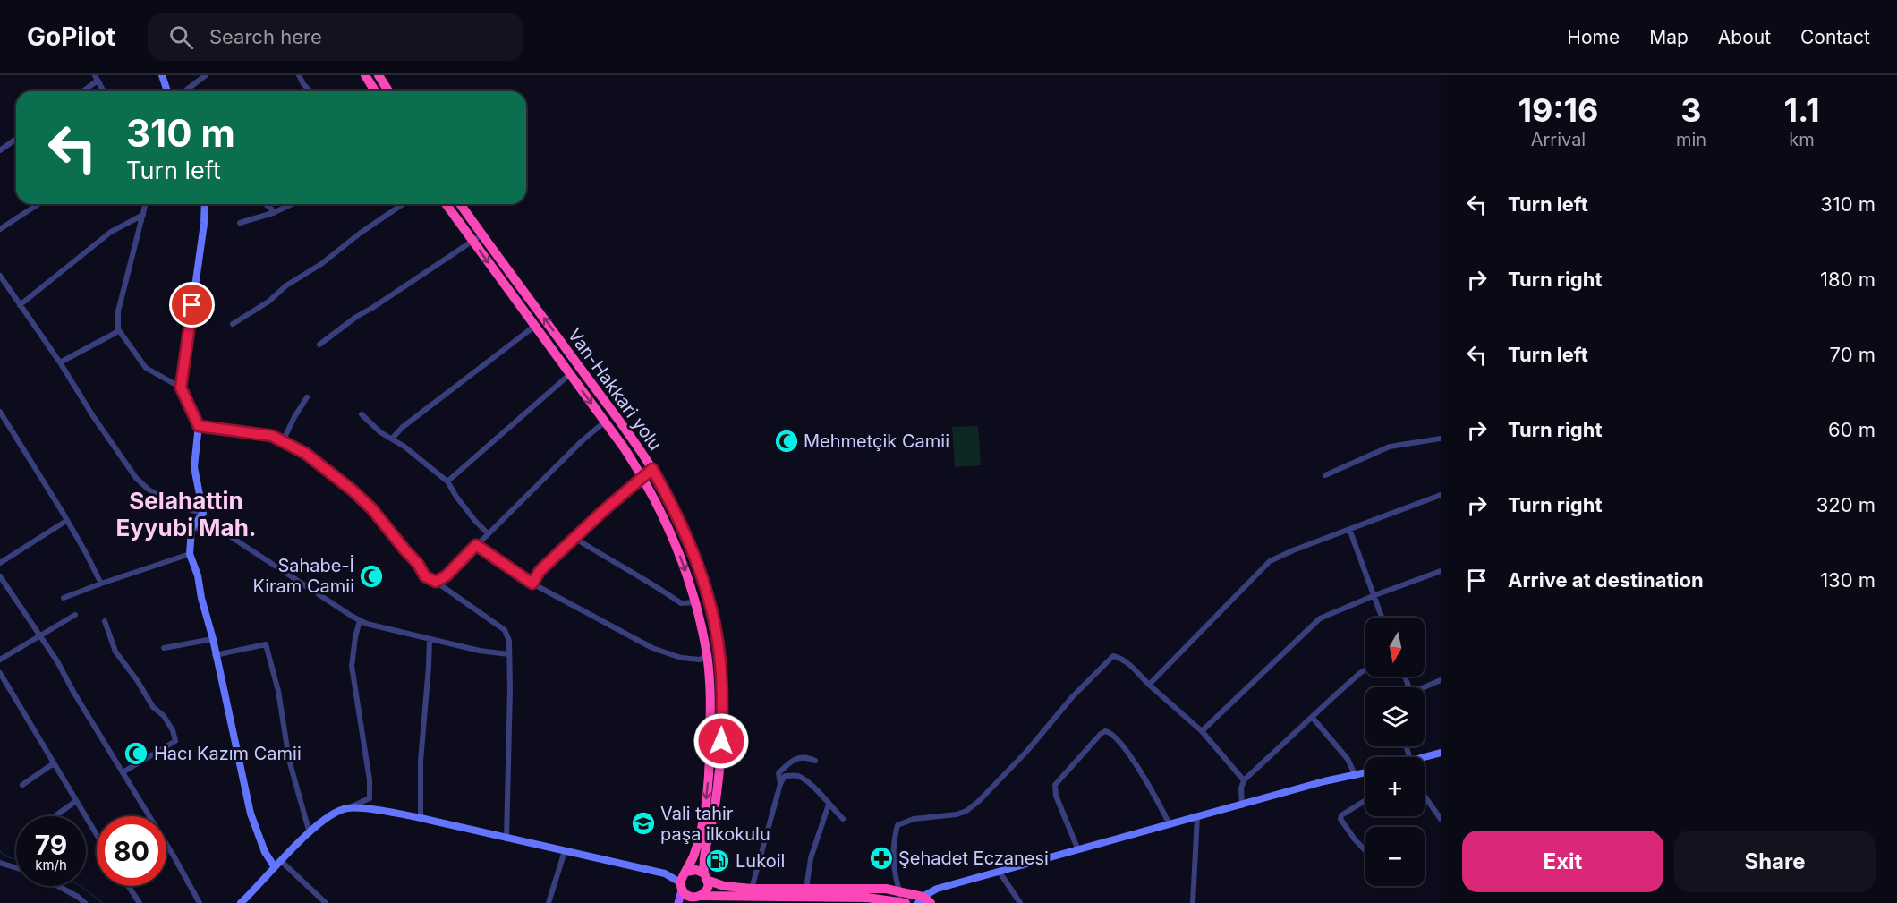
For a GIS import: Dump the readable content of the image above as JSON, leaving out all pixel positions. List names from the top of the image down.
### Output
{
  "streets": {
    "highway": ["Van-Hakkari yolu"]
  },
  "districts": ["Selahattin Eyyubi Mah."],
  "places": {
    "mosque": ["Mehmetçik Camii", "Sahabe-İ Kiram Camii", "Hacı Kazım Camii"],
    "school or university": ["Vali tahir paşa ilkokulu"],
    "pharmacy": ["Şehadet Eczanesi"],
    "fuel station": ["Lukoil"]
  },
  "north": "bottom",
  "page": {
    "header": "GoPilot",
    "search": "Search here",
    "nav": [
      "Home",
      "Map",
      "About",
      "Contact"
    ],
    "eta": [
      "19:16",
      "Arrival",
      "3",
      "min",
      "1.1",
      "km"
    ],
    "turn": ["310 m", "Turn left"],
    "list": [
      {
        "name": "Turn left",
        "value": "310 m"
      },
      {
        "name": "Turn right",
        "value": "180 m"
      },
      {
        "name": "Turn left",
        "value": "70 m"
      },
      {
        "name": "Turn right",
        "value": "60 m"
      },
      {
        "name": "Turn right",
        "value": "320 m"
      },
      {
        "name": "Arrive at destination",
        "value": "130 m"
      }
    ],
    "map_buttons": ["+", "−"],
    "speed": "79 km/h",
    "limit": "80",
    "buttons": ["Exit", "Share"]
  }
}
